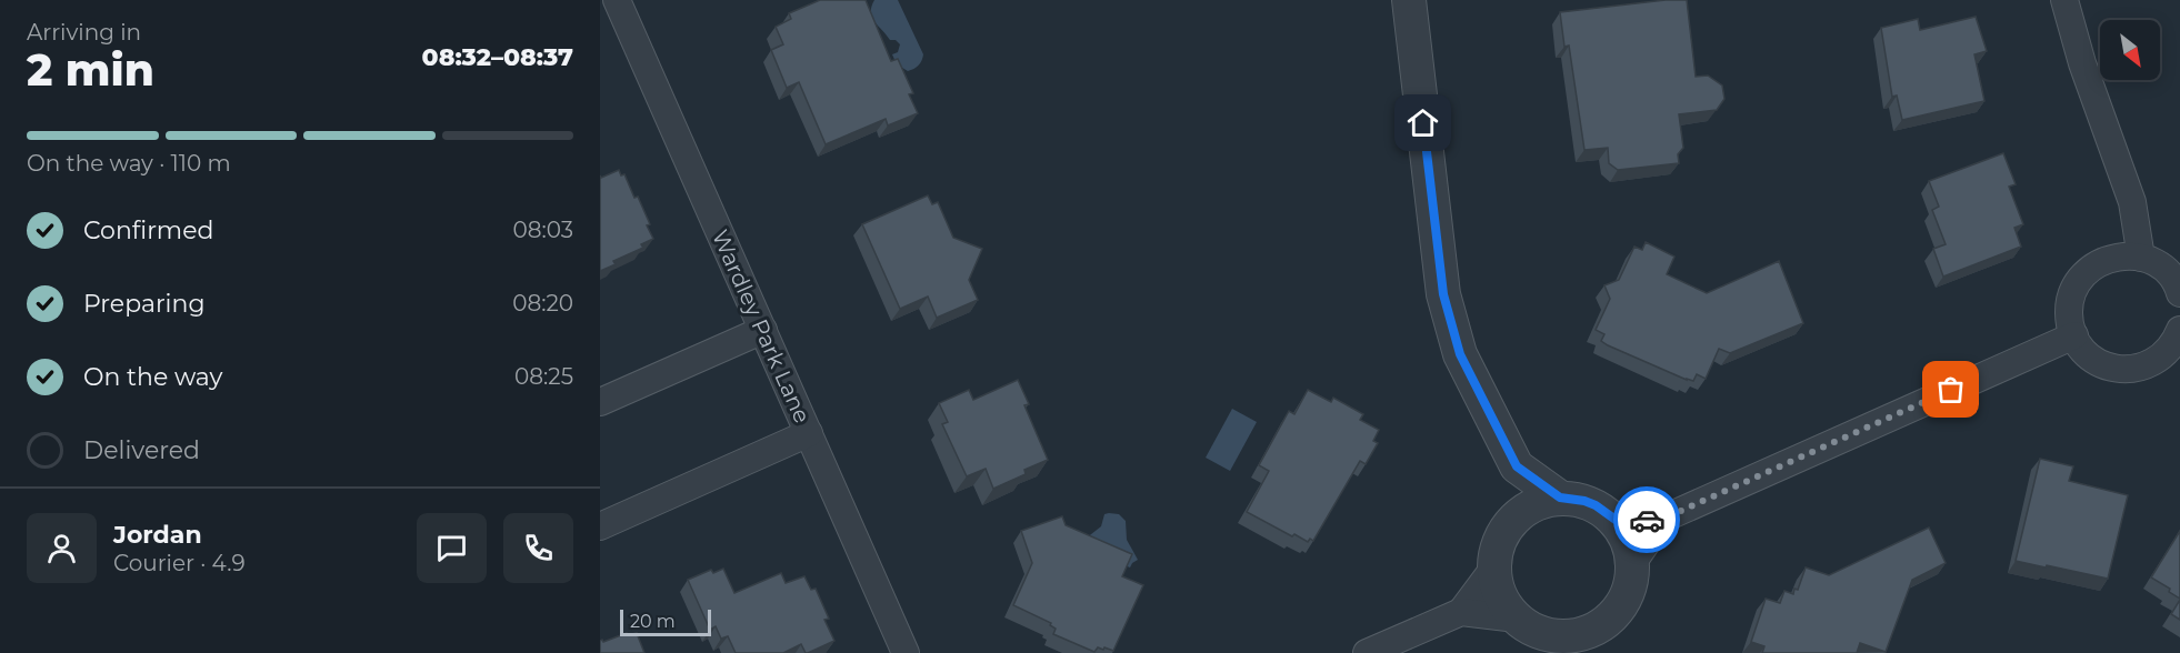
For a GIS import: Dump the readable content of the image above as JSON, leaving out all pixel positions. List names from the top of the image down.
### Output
{
  "streets": {
    "street": ["Wardley Park Lane"]
  },
  "scale_bar": "20 m",
  "north": "bottom right",
  "page": {
    "heading": ["2 min", "Arriving in", "08:32–08:37"],
    "panel": ["Jordan", "Courier · 4.9"],
    "bar": "On the way · 110 m",
    "list": [
      ["Confirmed", "08:03"],
      ["Preparing", "08:20"],
      ["On the way", "08:25"],
      "Delivered"
    ],
    "scale": "20 m"
  }
}
